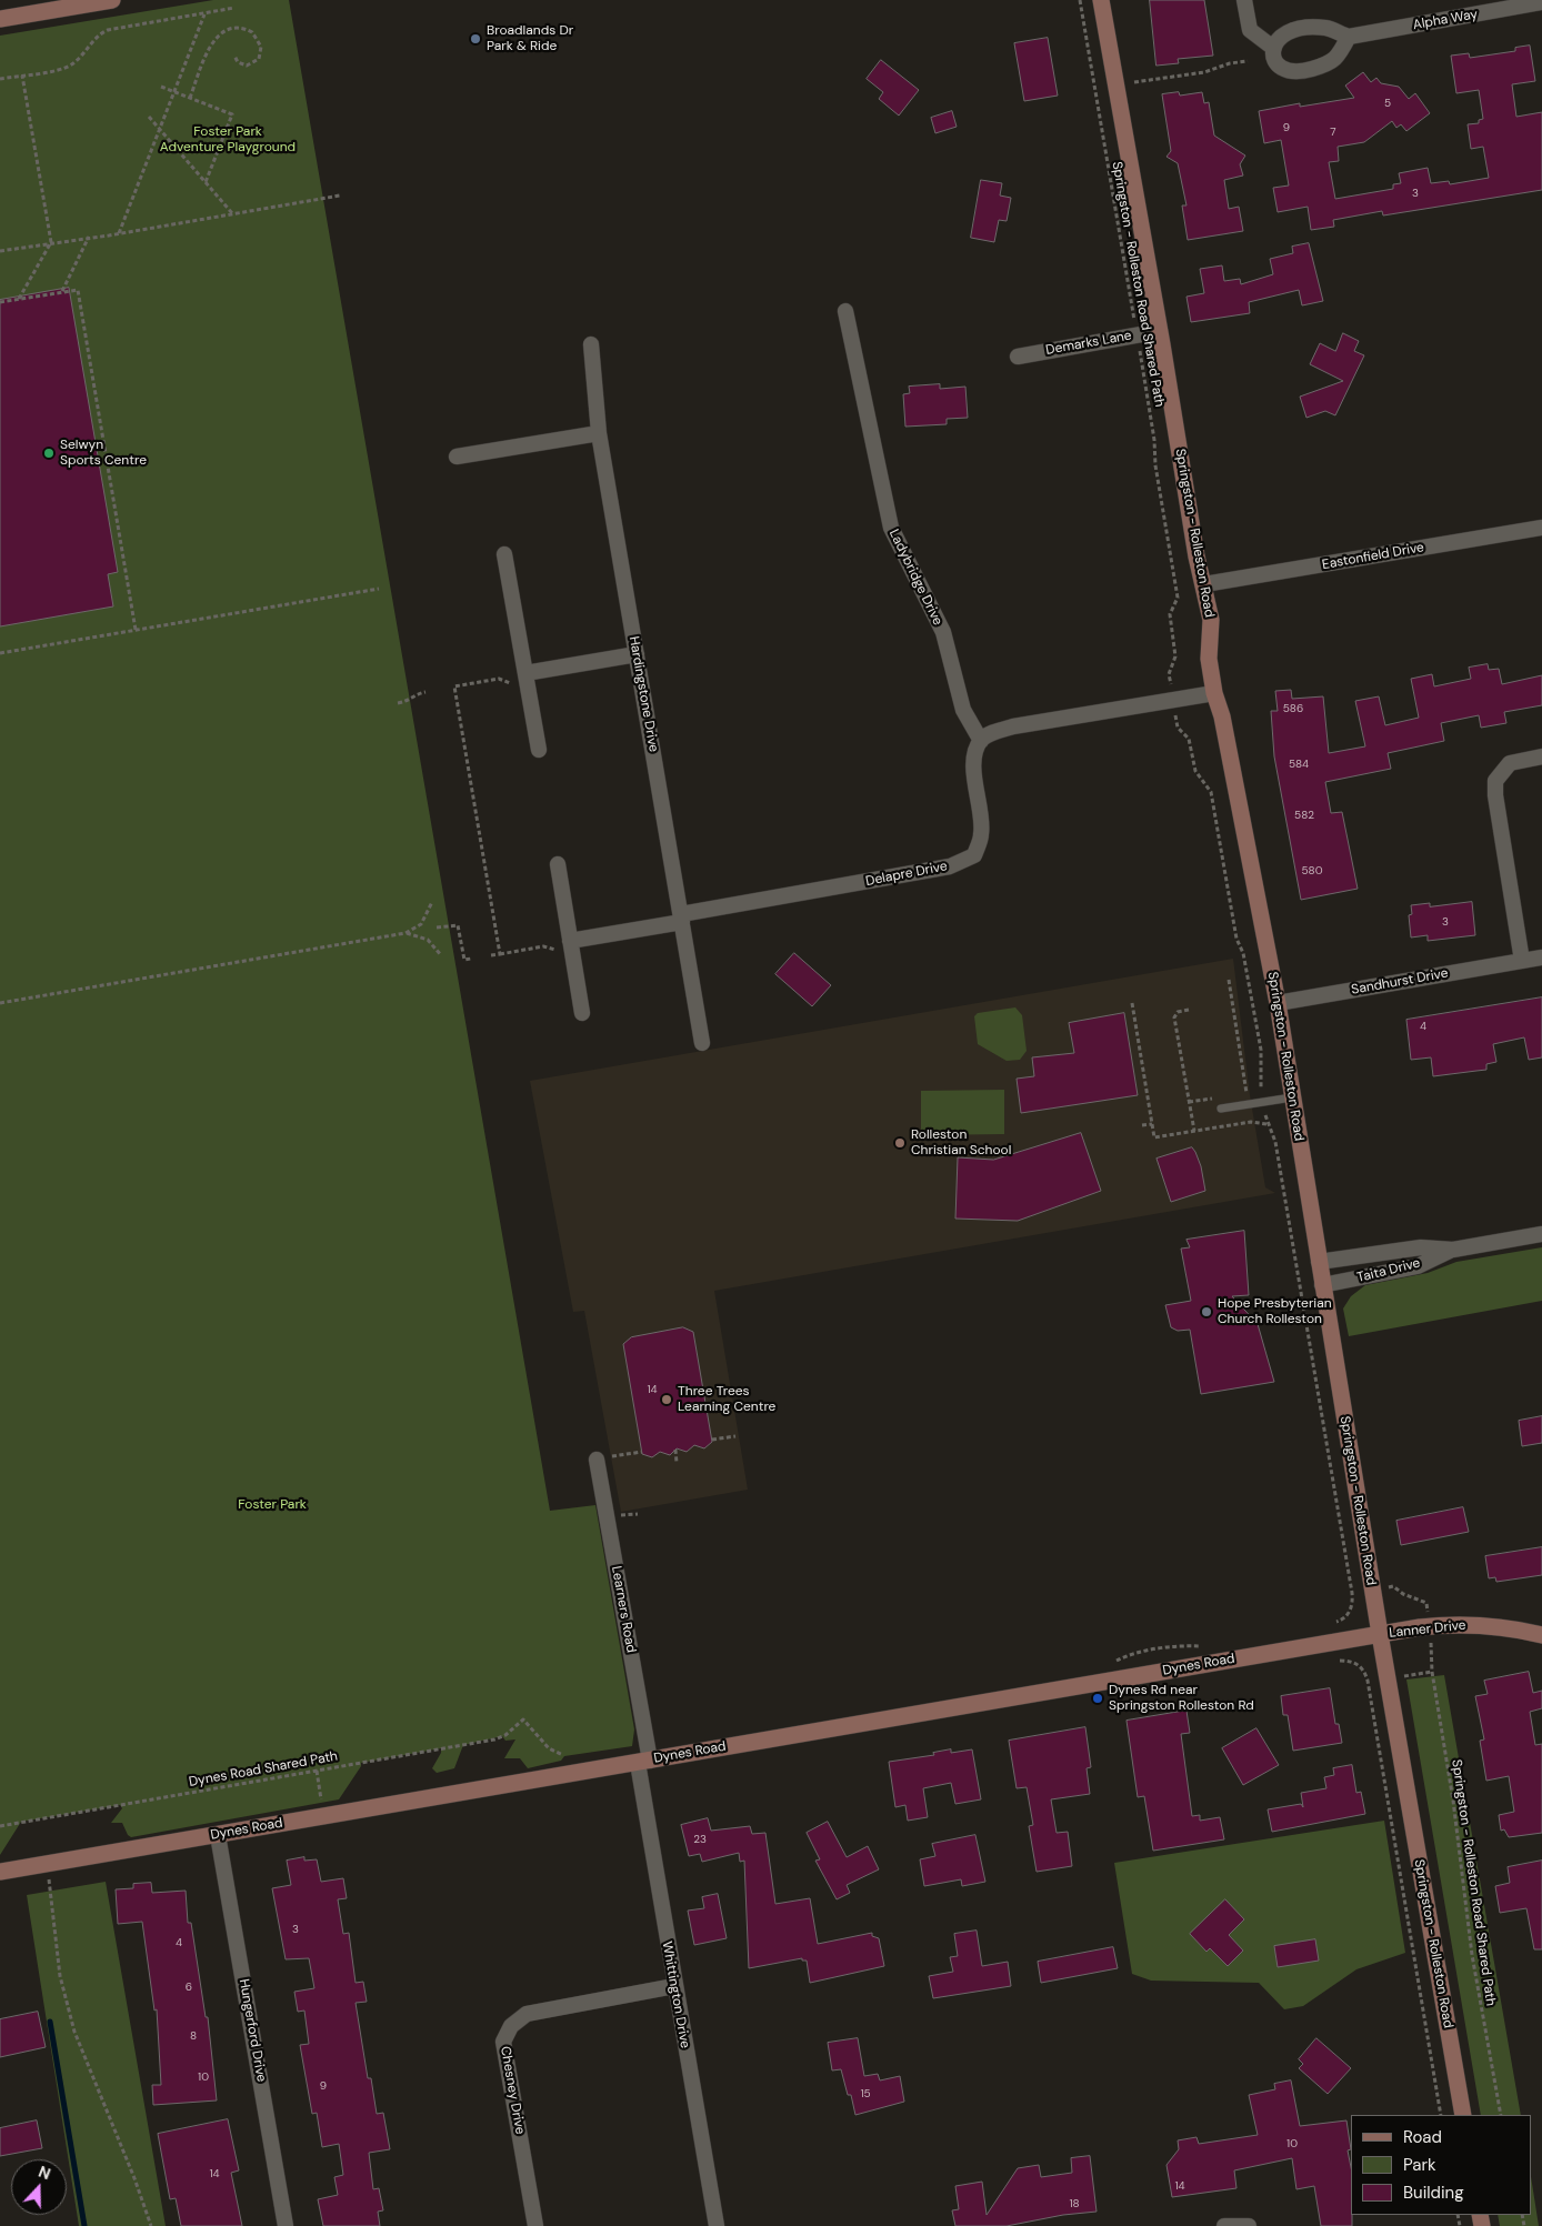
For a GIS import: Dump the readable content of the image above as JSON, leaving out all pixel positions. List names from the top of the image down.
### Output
{
  "streets": {
    "main road": ["Springston - Rolleston Road", "Lanner Drive", "Dynes Road"],
    "street": [
      "Alpha Way",
      "Demarks Lane",
      "Eastonfield Drive",
      "Ladybridge Drive",
      "Hardingstone Drive",
      "Delapre Drive",
      "Sandhurst Drive",
      "Taita Drive",
      "Learners Road",
      "Whittington Drive",
      "Hungerford Drive",
      "Chesney Drive"
    ],
    "path": ["Springston - Rolleston Road Shared Path", "Dynes Road Shared Path"]
  },
  "crossings": [
    ["Springston - Rolleston Road Shared Path", "Demarks Lane"],
    ["Demarks Lane", "Springston - Rolleston Road"],
    ["Springston - Rolleston Road", "Eastonfield Drive"],
    ["Springston - Rolleston Road", "Sandhurst Drive"],
    ["Springston - Rolleston Road", "Taita Drive"],
    ["Springston - Rolleston Road", "Lanner Drive"],
    ["Springston - Rolleston Road", "Dynes Road"],
    ["Ladybridge Drive", "Delapre Drive"],
    ["Hardingstone Drive", "Delapre Drive"],
    ["Learners Road", "Dynes Road"],
    ["Learners Road", "Whittington Drive"],
    ["Lanner Drive", "Dynes Road"],
    ["Dynes Road", "Whittington Drive"],
    ["Dynes Road", "Hungerford Drive"],
    ["Whittington Drive", "Chesney Drive"]
  ],
  "parks": ["Foster Park Adventure Playground", "Foster Park"],
  "places": [
    "Broadlands Dr Park & Ride",
    "Selwyn Sports Centre",
    "Rolleston Christian School",
    "Hope Presbyterian Church Rolleston",
    "Three Trees Learning Centre",
    "Dynes Rd near Springston Rolleston Rd"
  ],
  "house_numbers": [
    "5",
    "9",
    "7",
    "3",
    "586",
    "584",
    "582",
    "580",
    "3",
    "4",
    "14",
    "23",
    "3",
    "4",
    "6",
    "8",
    "10",
    "9",
    "15",
    "10",
    "14",
    "14",
    "18"
  ],
  "legend": ["Road", "Park", "Building"],
  "north": "top"
}
